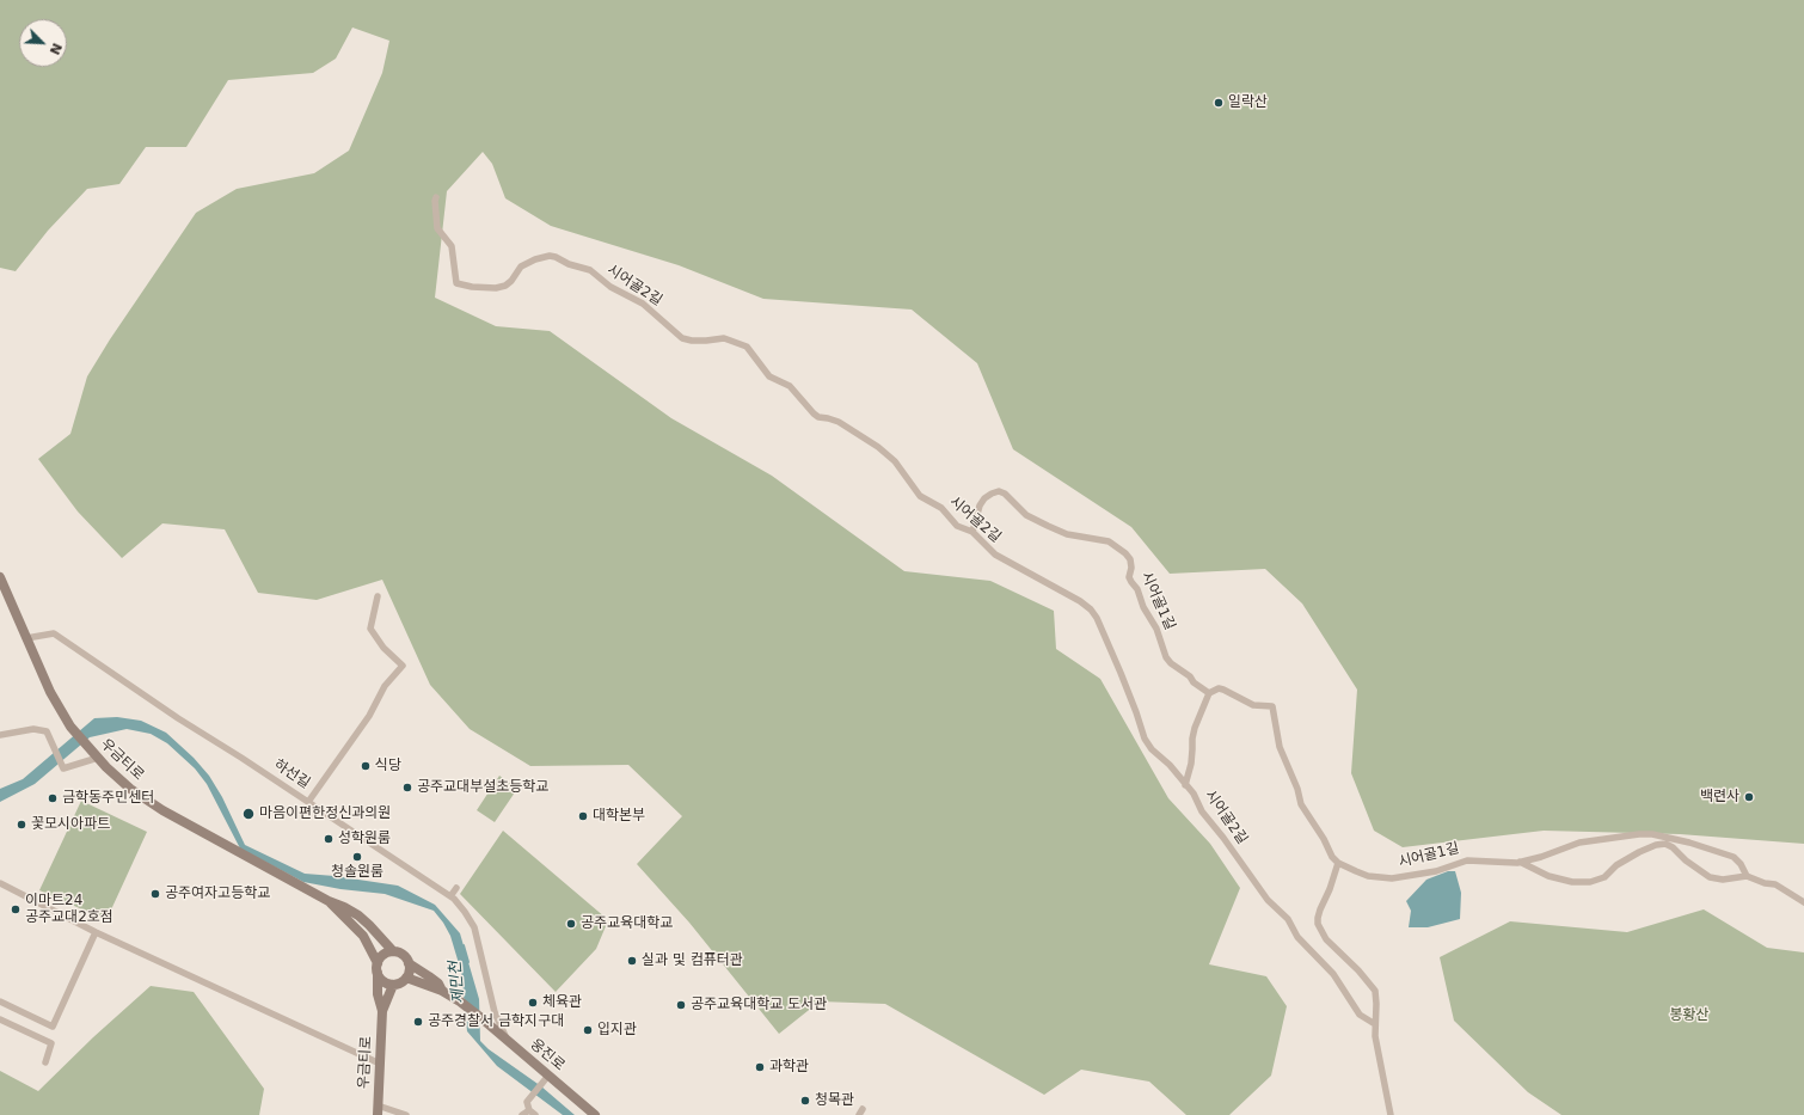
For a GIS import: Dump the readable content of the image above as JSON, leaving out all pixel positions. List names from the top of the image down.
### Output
{
  "streets": {
    "main road": ["우금티로", "웅진로"],
    "street": ["시어골2길", "시어골1길", "하선길"]
  },
  "crossings": [
    ["시어골2길", "시어골1길"],
    ["우금티로", "하선길"],
    ["하선길", "웅진로"]
  ],
  "water": ["제민천"],
  "parks": ["봉황산"],
  "places": [
    "일락산",
    "식당",
    "공주교대부설초등학교",
    "백련사",
    "금학동주민센터",
    "마음이편한정신과의원",
    "대학본부",
    "꽃모시아파트",
    "성학원룸",
    "청솔원룸",
    "공주여자고등학교",
    "이마트24 공주교대2호점",
    "공주교육대학교",
    "실과 및 컴퓨터관",
    "체육관",
    "공주교육대학교 도서관",
    "공주경찰서 금학지구대",
    "입지관",
    "과학관",
    "청목관"
  ],
  "north": "bottom right"
}
